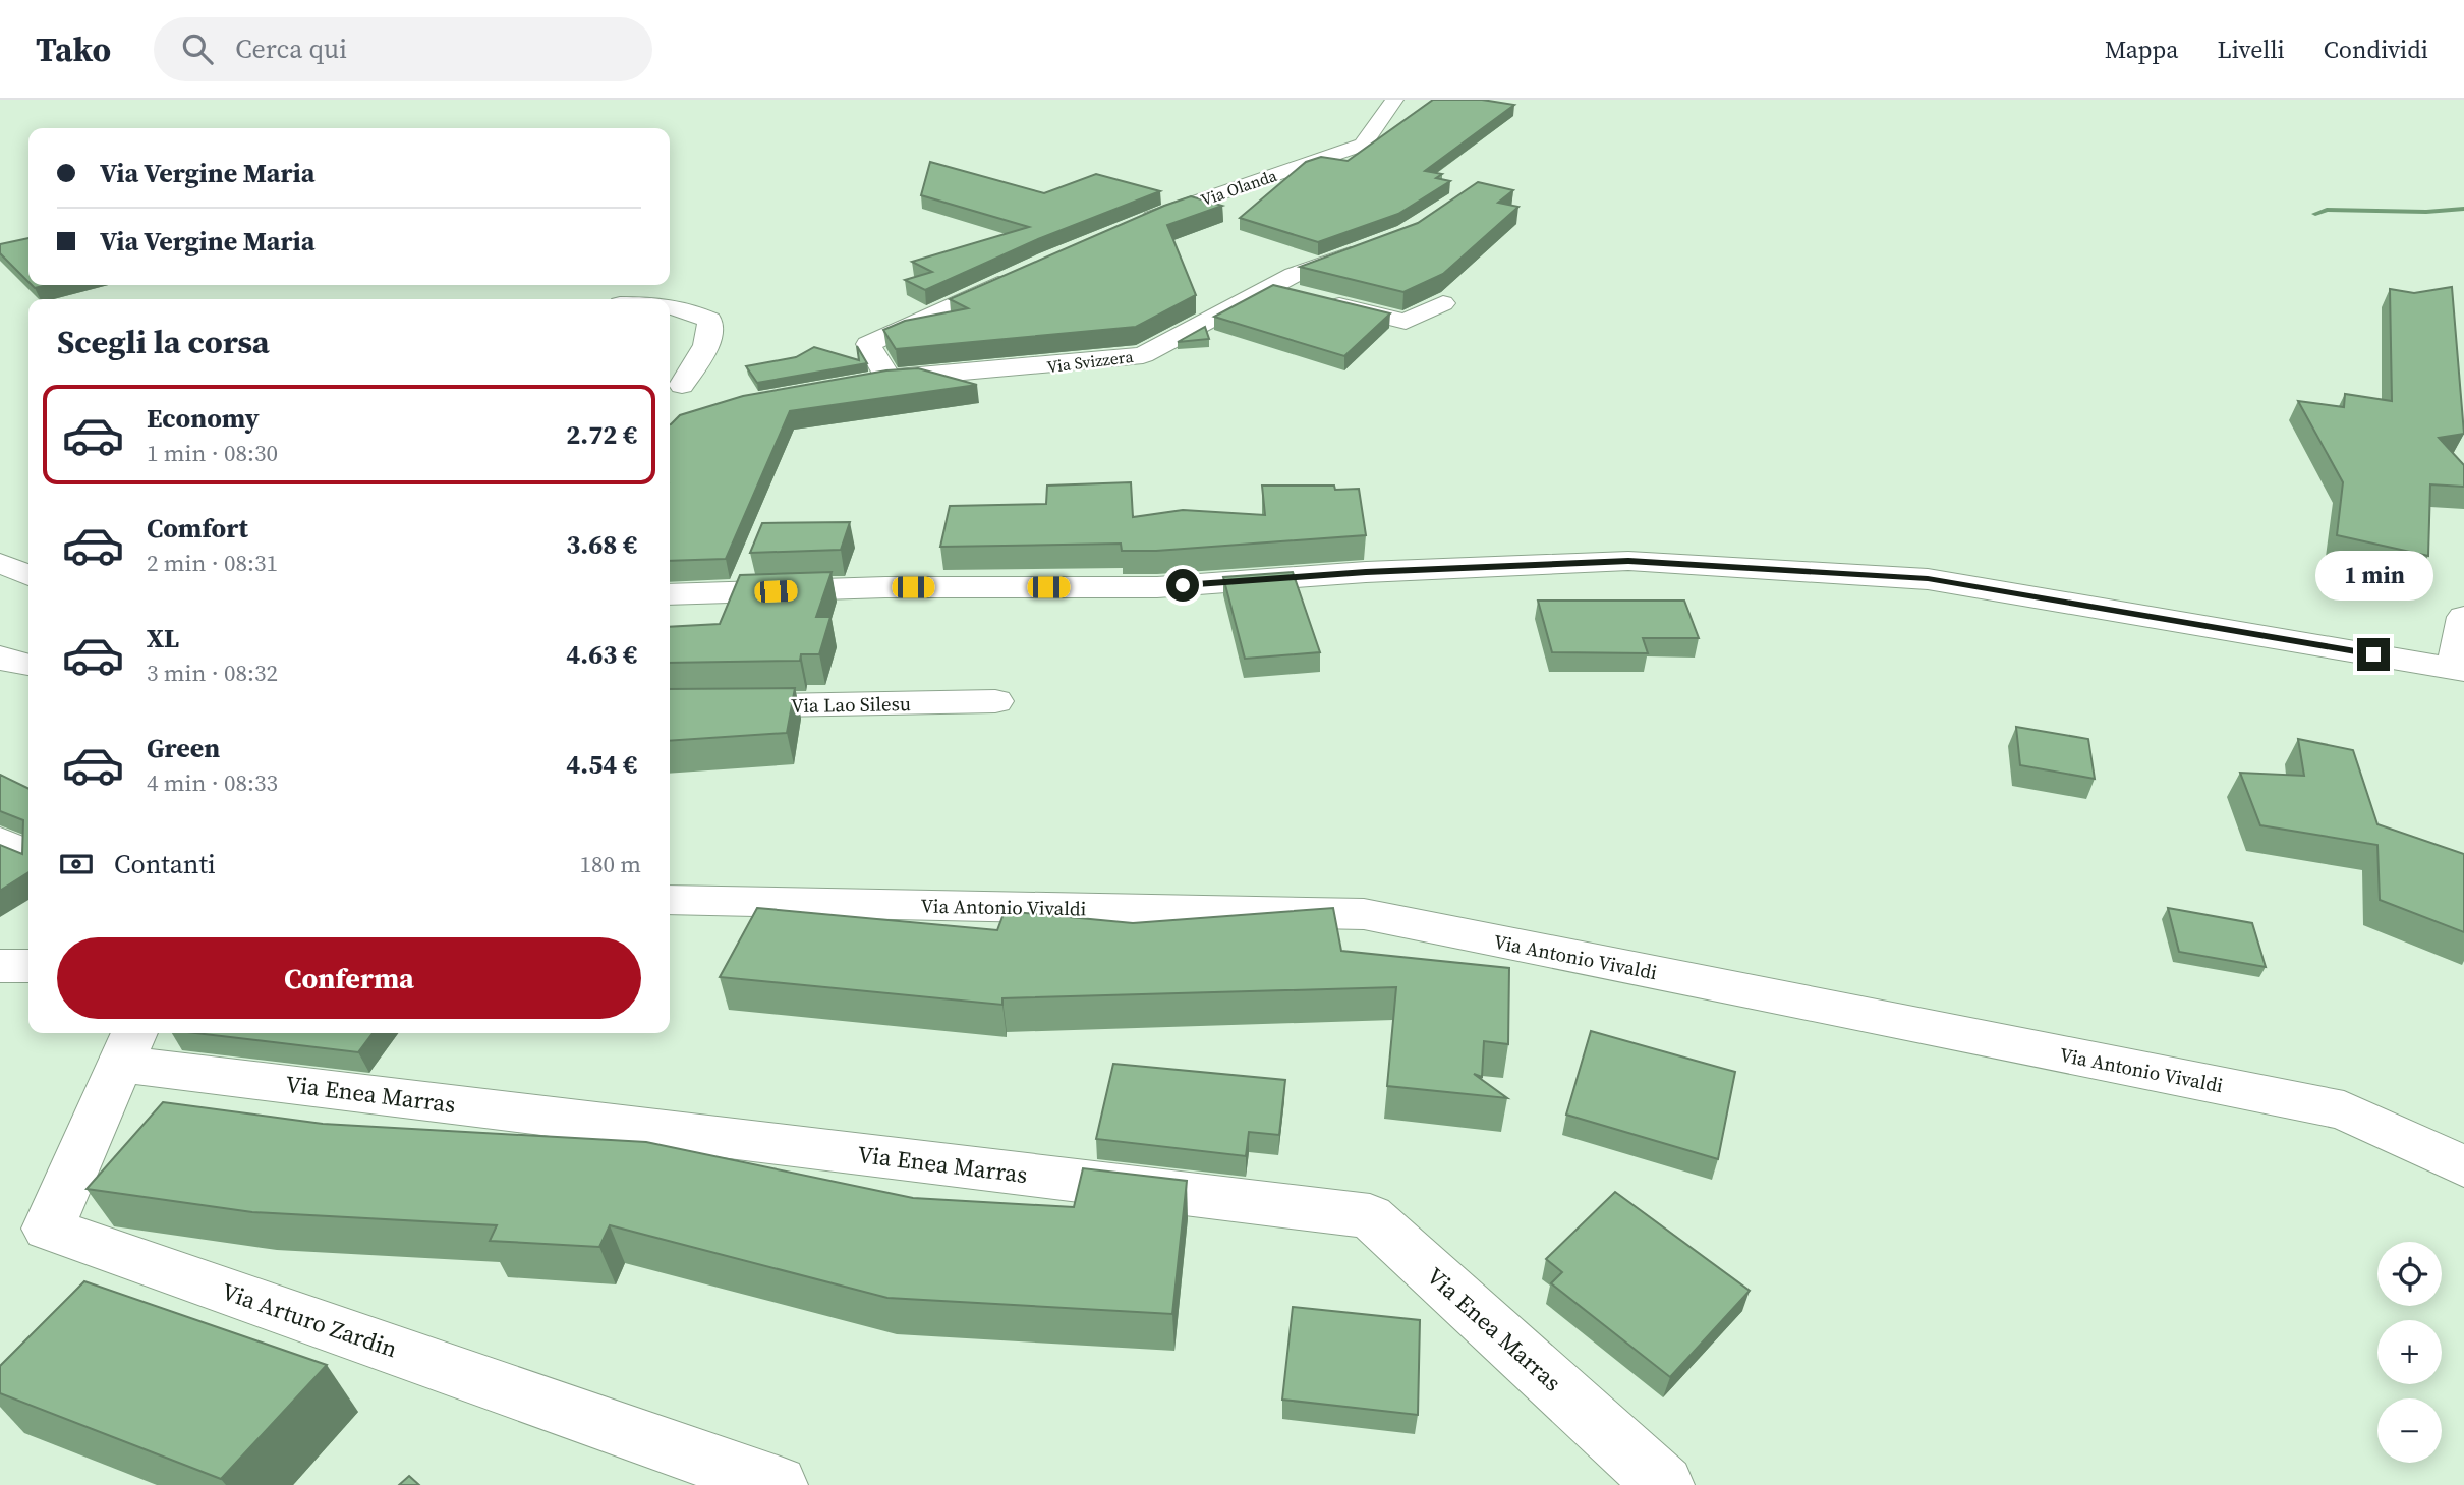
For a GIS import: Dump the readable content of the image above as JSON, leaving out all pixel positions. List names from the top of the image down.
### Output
{
  "streets": {
    "street": [
      "Via Olanda",
      "Via Svizzera",
      "Via Lao Silesu",
      "Via Antonio Vivaldi",
      "Via Enea Marras",
      "Via Arturo Zardin"
    ]
  },
  "crossings": [
    ["Via Enea Marras", "Via Arturo Zardin"]
  ],
  "page": {
    "header": "Tako",
    "search": "Cerca qui",
    "nav": ["Mappa", "Livelli", "Condividi"],
    "banner": ["Via Vergine Maria", "Via Vergine Maria"],
    "heading": "Scegli la corsa",
    "list": [
      {
        "name": "Economy",
        "note": "1 min · 08:30",
        "value": "2.72 €"
      },
      {
        "name": "Comfort",
        "note": "2 min · 08:31",
        "value": "3.68 €"
      },
      {
        "name": "XL",
        "note": "3 min · 08:32",
        "value": "4.63 €"
      },
      {
        "name": "Green",
        "note": "4 min · 08:33",
        "value": "4.54 €"
      }
    ],
    "bubble": "1 min",
    "pay": ["Contanti", "180 m"],
    "buttons": "Conferma",
    "map_buttons": ["+", "−"]
  }
}
